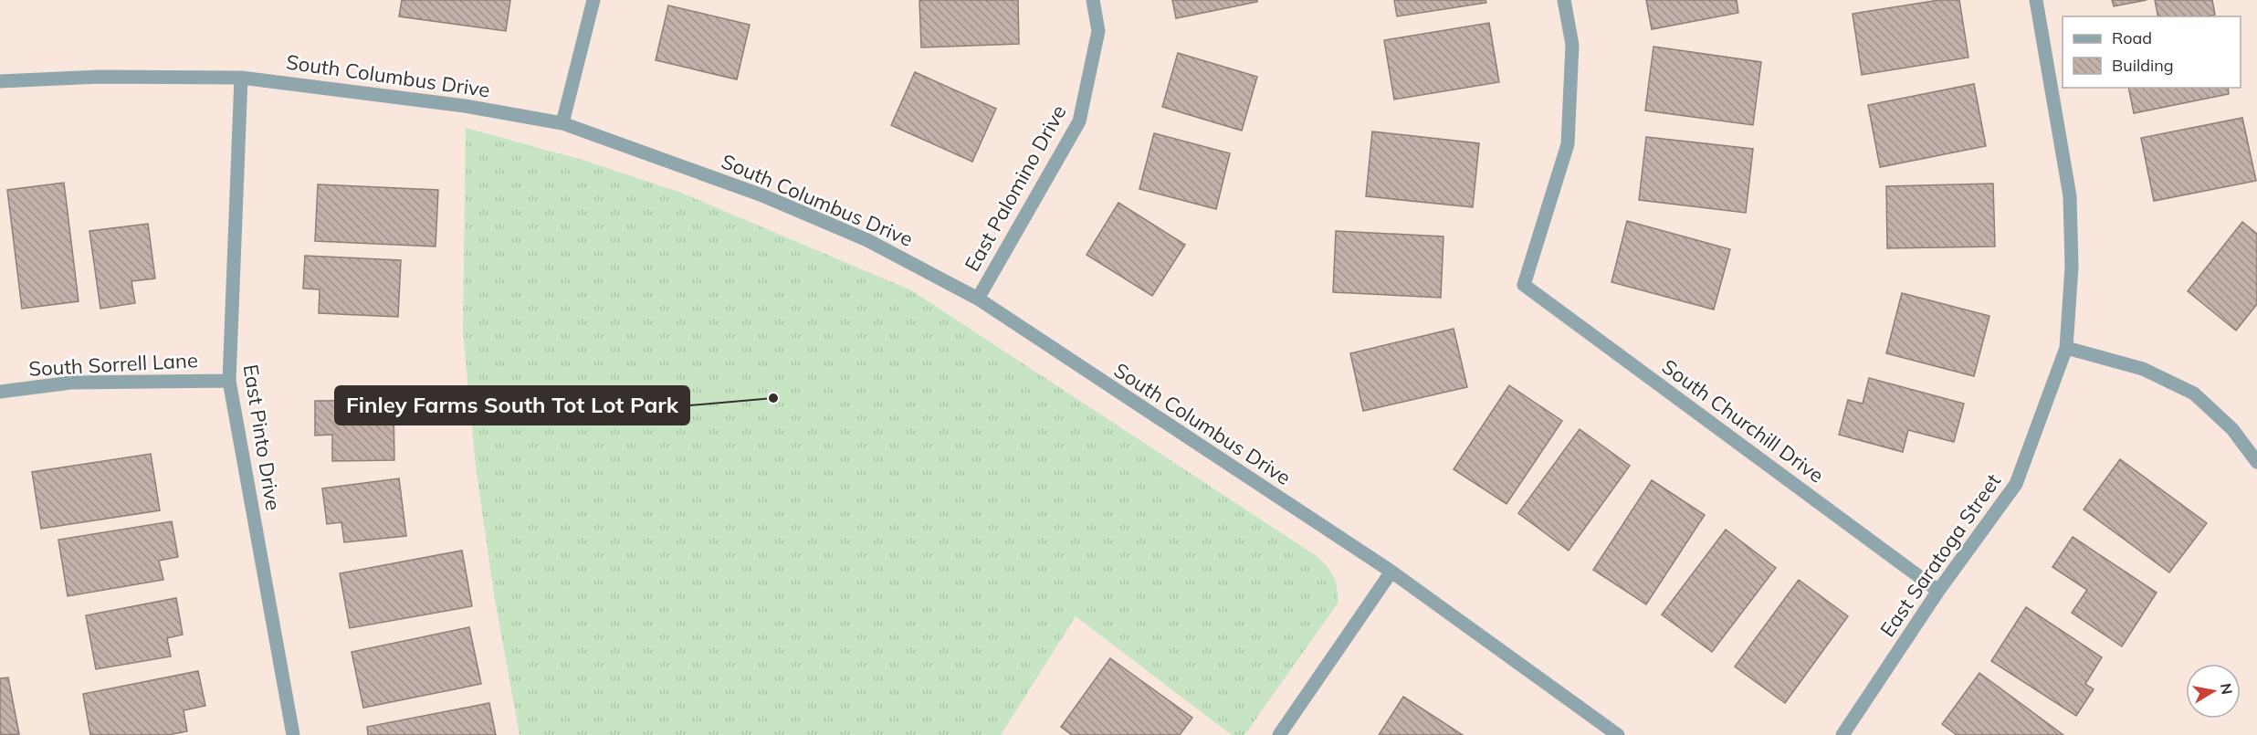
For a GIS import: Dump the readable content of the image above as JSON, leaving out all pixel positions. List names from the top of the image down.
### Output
{
  "streets": {
    "street": [
      "South Columbus Drive",
      "East Palomino Drive",
      "South Sorrell Lane",
      "South Churchill Drive",
      "East Pinto Drive",
      "East Saratoga Street"
    ]
  },
  "crossings": [
    ["South Columbus Drive", "East Palomino Drive"],
    ["South Columbus Drive", "East Pinto Drive"],
    ["South Sorrell Lane", "East Pinto Drive"],
    ["South Churchill Drive", "East Saratoga Street"]
  ],
  "places": ["Finley Farms South Tot Lot Park"],
  "legend": ["Road", "Building"],
  "north": "right"
}
